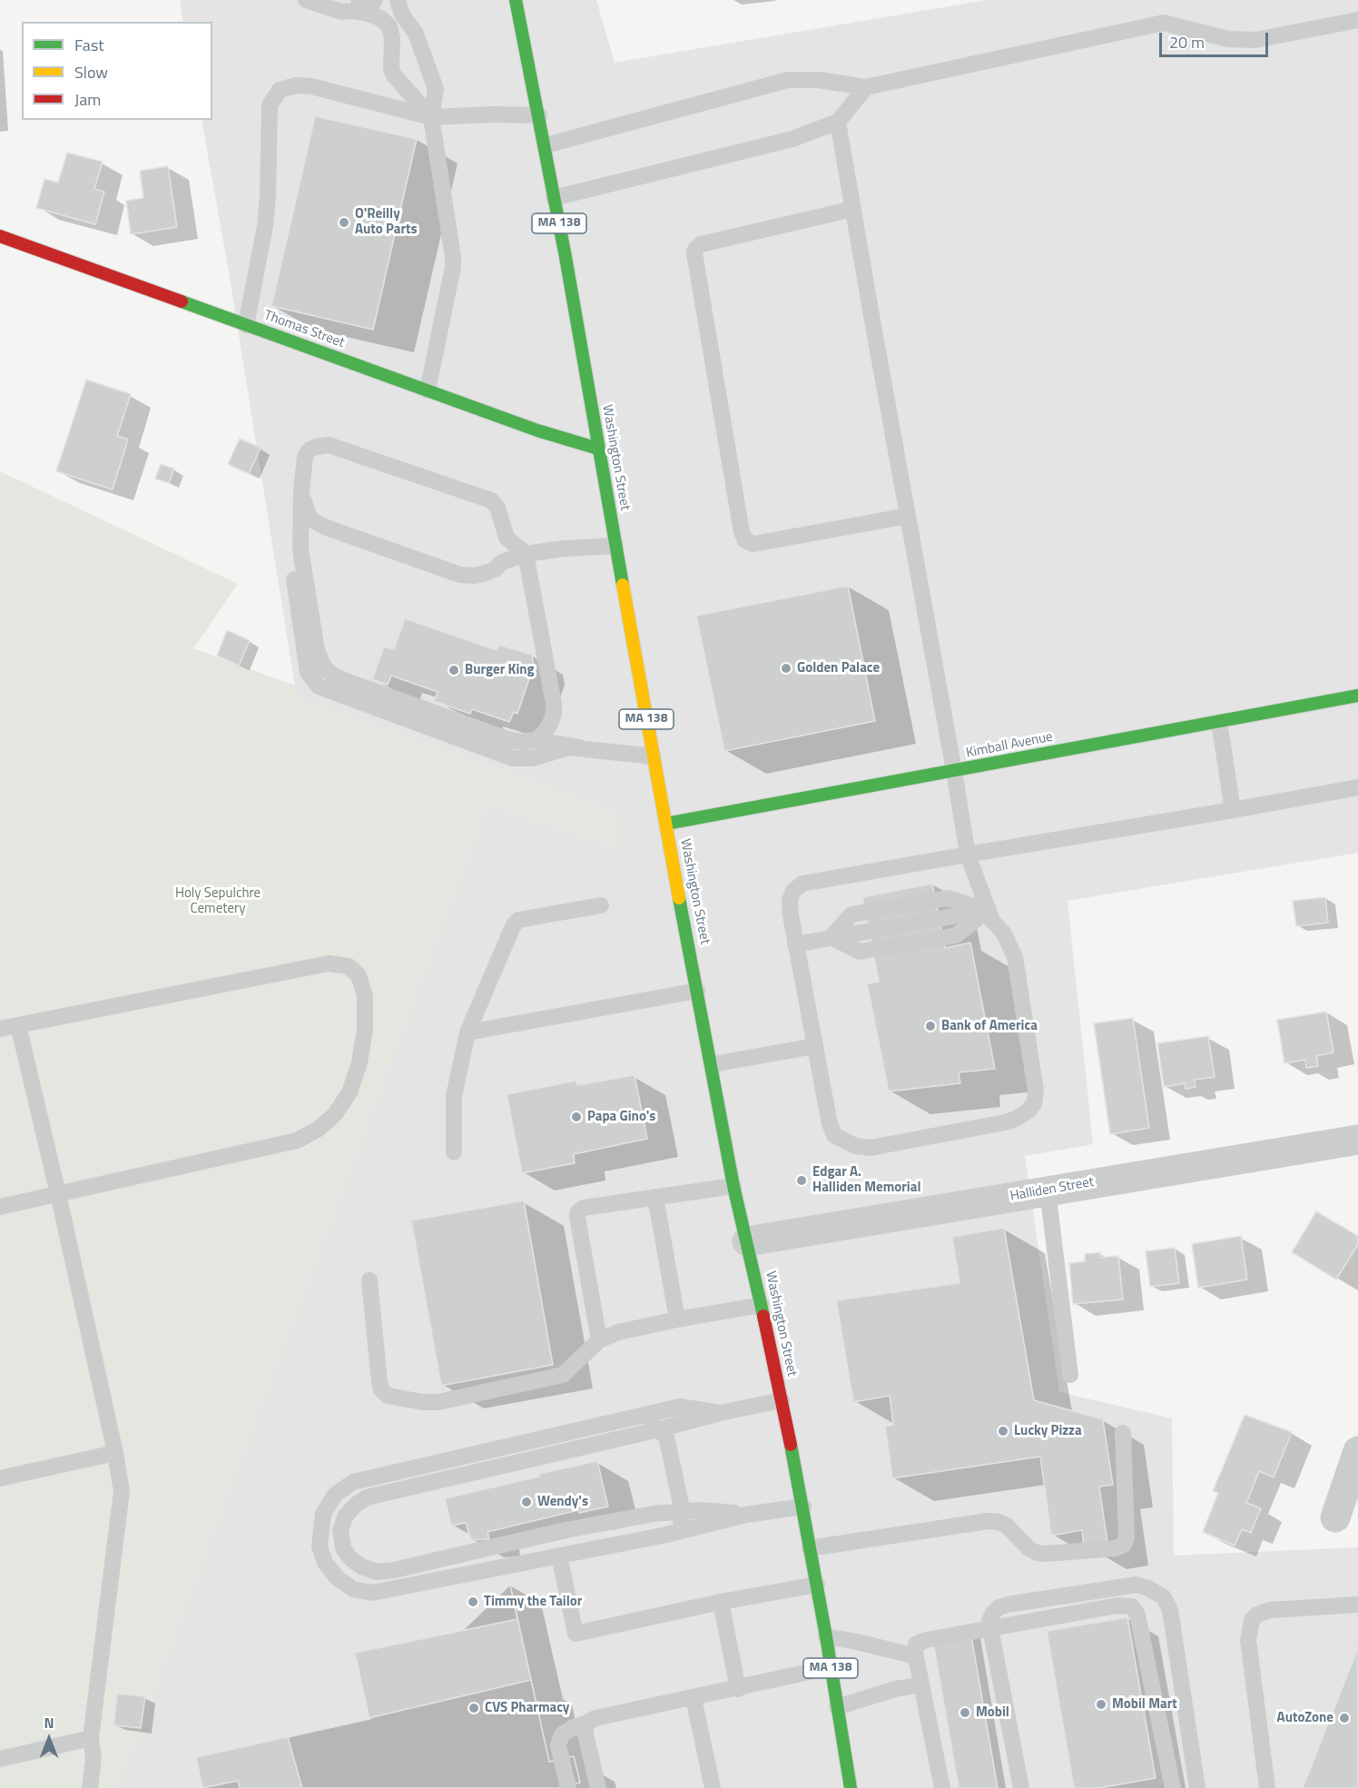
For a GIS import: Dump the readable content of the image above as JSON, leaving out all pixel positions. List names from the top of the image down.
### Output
{
  "streets": {
    "main road": [
      "MA 138",
      "Thomas Street",
      "Washington Street",
      "Kimball Avenue"
    ],
    "street": ["Halliden Street"]
  },
  "crossings": [
    ["Thomas Street", "Washington Street"],
    ["Washington Street", "Kimball Avenue"],
    ["Washington Street", "Halliden Street"]
  ],
  "parks": ["Holy Sepulchre Cemetery"],
  "places": [
    "O'Reilly Auto Parts",
    "Golden Palace",
    "Burger King",
    "Bank of America",
    "Papa Gino's",
    "Edgar A. Halliden Memorial",
    "Lucky Pizza",
    "Wendy's",
    "Timmy the Tailor",
    "Mobil Mart",
    "CVS Pharmacy",
    "Mobil",
    "AutoZone"
  ],
  "legend": ["Fast", "Slow", "Jam"],
  "scale_bar": "20 m",
  "north": "top"
}
